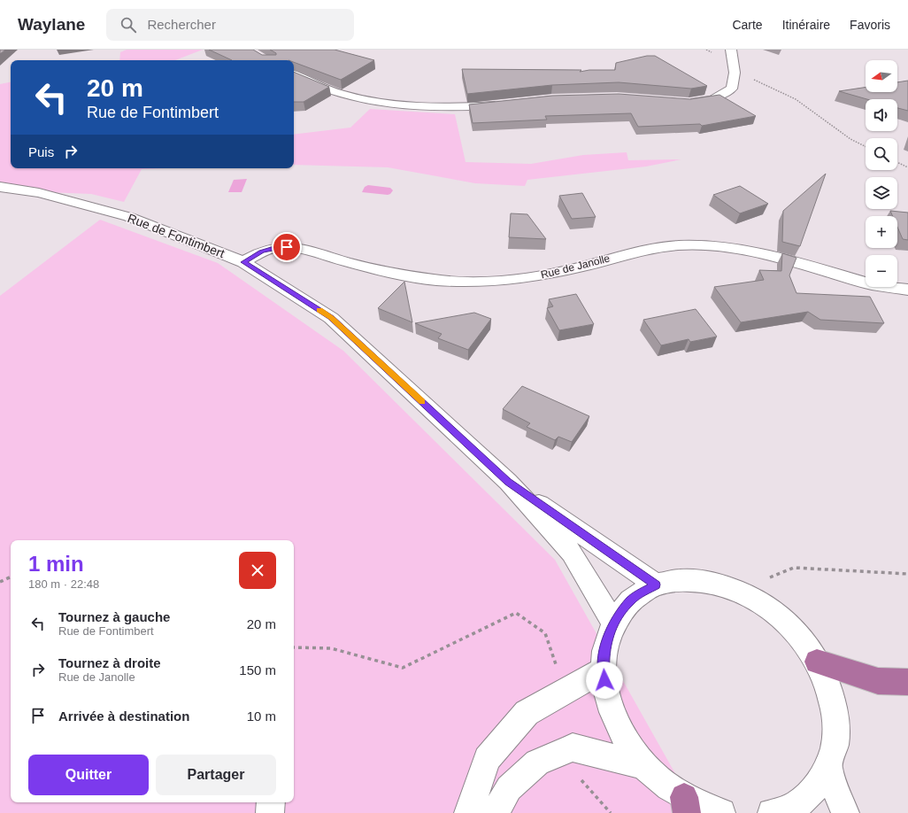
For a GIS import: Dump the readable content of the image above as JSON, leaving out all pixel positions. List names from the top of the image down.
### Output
{
  "streets": {
    "street": ["Rue de Fontimbert", "Rue de Janolle"]
  },
  "crossings": [
    ["Rue de Fontimbert", "Rue de Janolle"]
  ],
  "north": "left",
  "page": {
    "header": "Waylane",
    "search": "Rechercher",
    "nav": ["Carte", "Itinéraire", "Favoris"],
    "map_buttons": ["+", "−"],
    "turn": ["20 m", "Rue de Fontimbert"],
    "then": "Puis",
    "heading": ["1 min", "180 m · 22:48"],
    "list": [
      {
        "name": "Tournez à gauche",
        "note": "Rue de Fontimbert",
        "value": "20 m"
      },
      {
        "name": "Tournez à droite",
        "note": "Rue de Janolle",
        "value": "150 m"
      },
      {
        "name": "Arrivée à destination",
        "value": "10 m"
      }
    ],
    "buttons": ["Quitter", "Partager"]
  }
}
